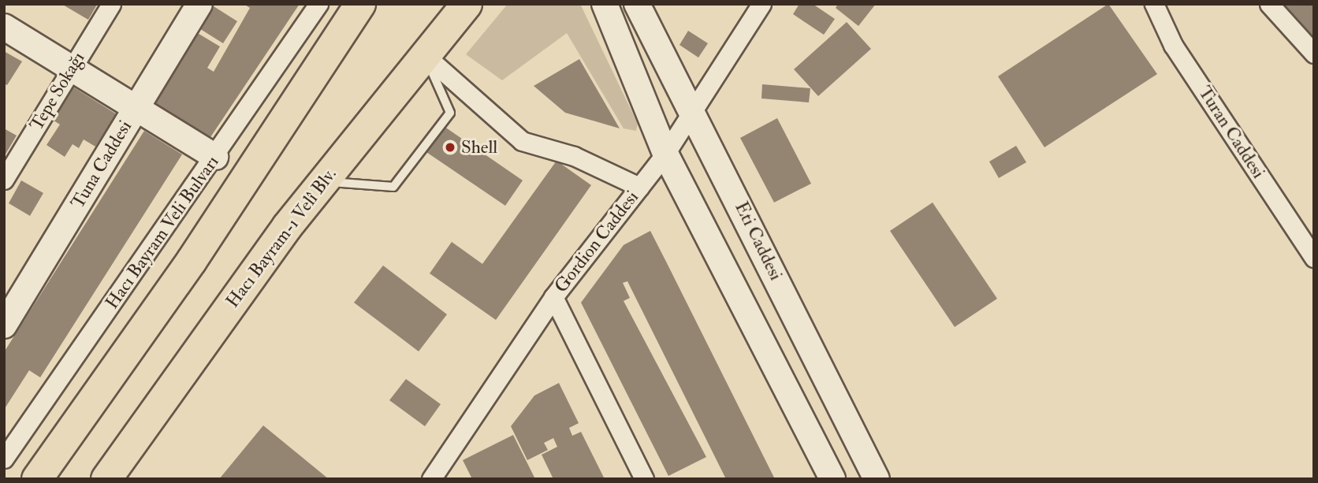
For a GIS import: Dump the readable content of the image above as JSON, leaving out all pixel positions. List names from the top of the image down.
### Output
{
  "streets": {
    "highway": ["Hacı Bayram-ı Velî Blv."],
    "street": [
      "Tepe Sokağı",
      "Turan Caddesi",
      "Tuna Caddesi",
      "Hacı Bayram Veli Bulvarı",
      "Eti Caddesi",
      "Gordion Caddesi"
    ]
  },
  "crossings": [
    ["Eti Caddesi", "Gordion Caddesi"]
  ],
  "places": ["Shell"]
}
